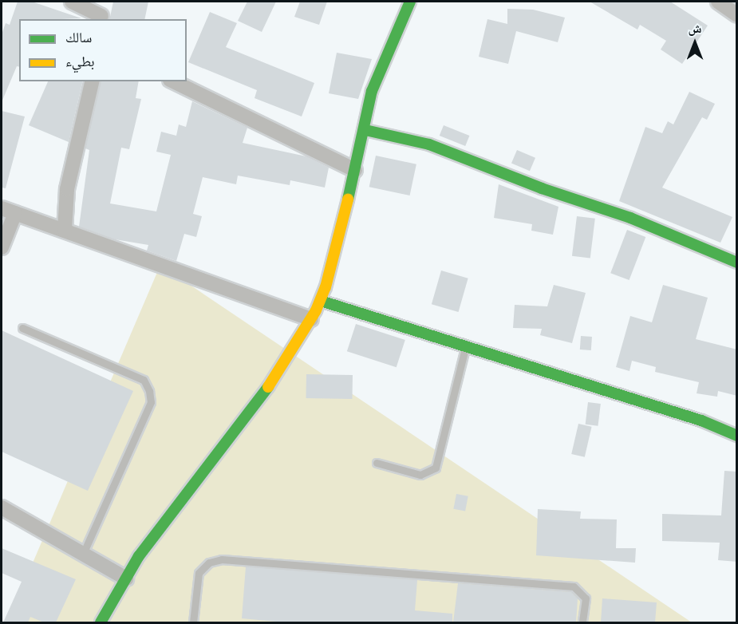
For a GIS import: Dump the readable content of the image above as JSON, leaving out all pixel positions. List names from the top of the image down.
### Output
{
  "legend": ["سالك", "بطيء"],
  "north": "top"
}
